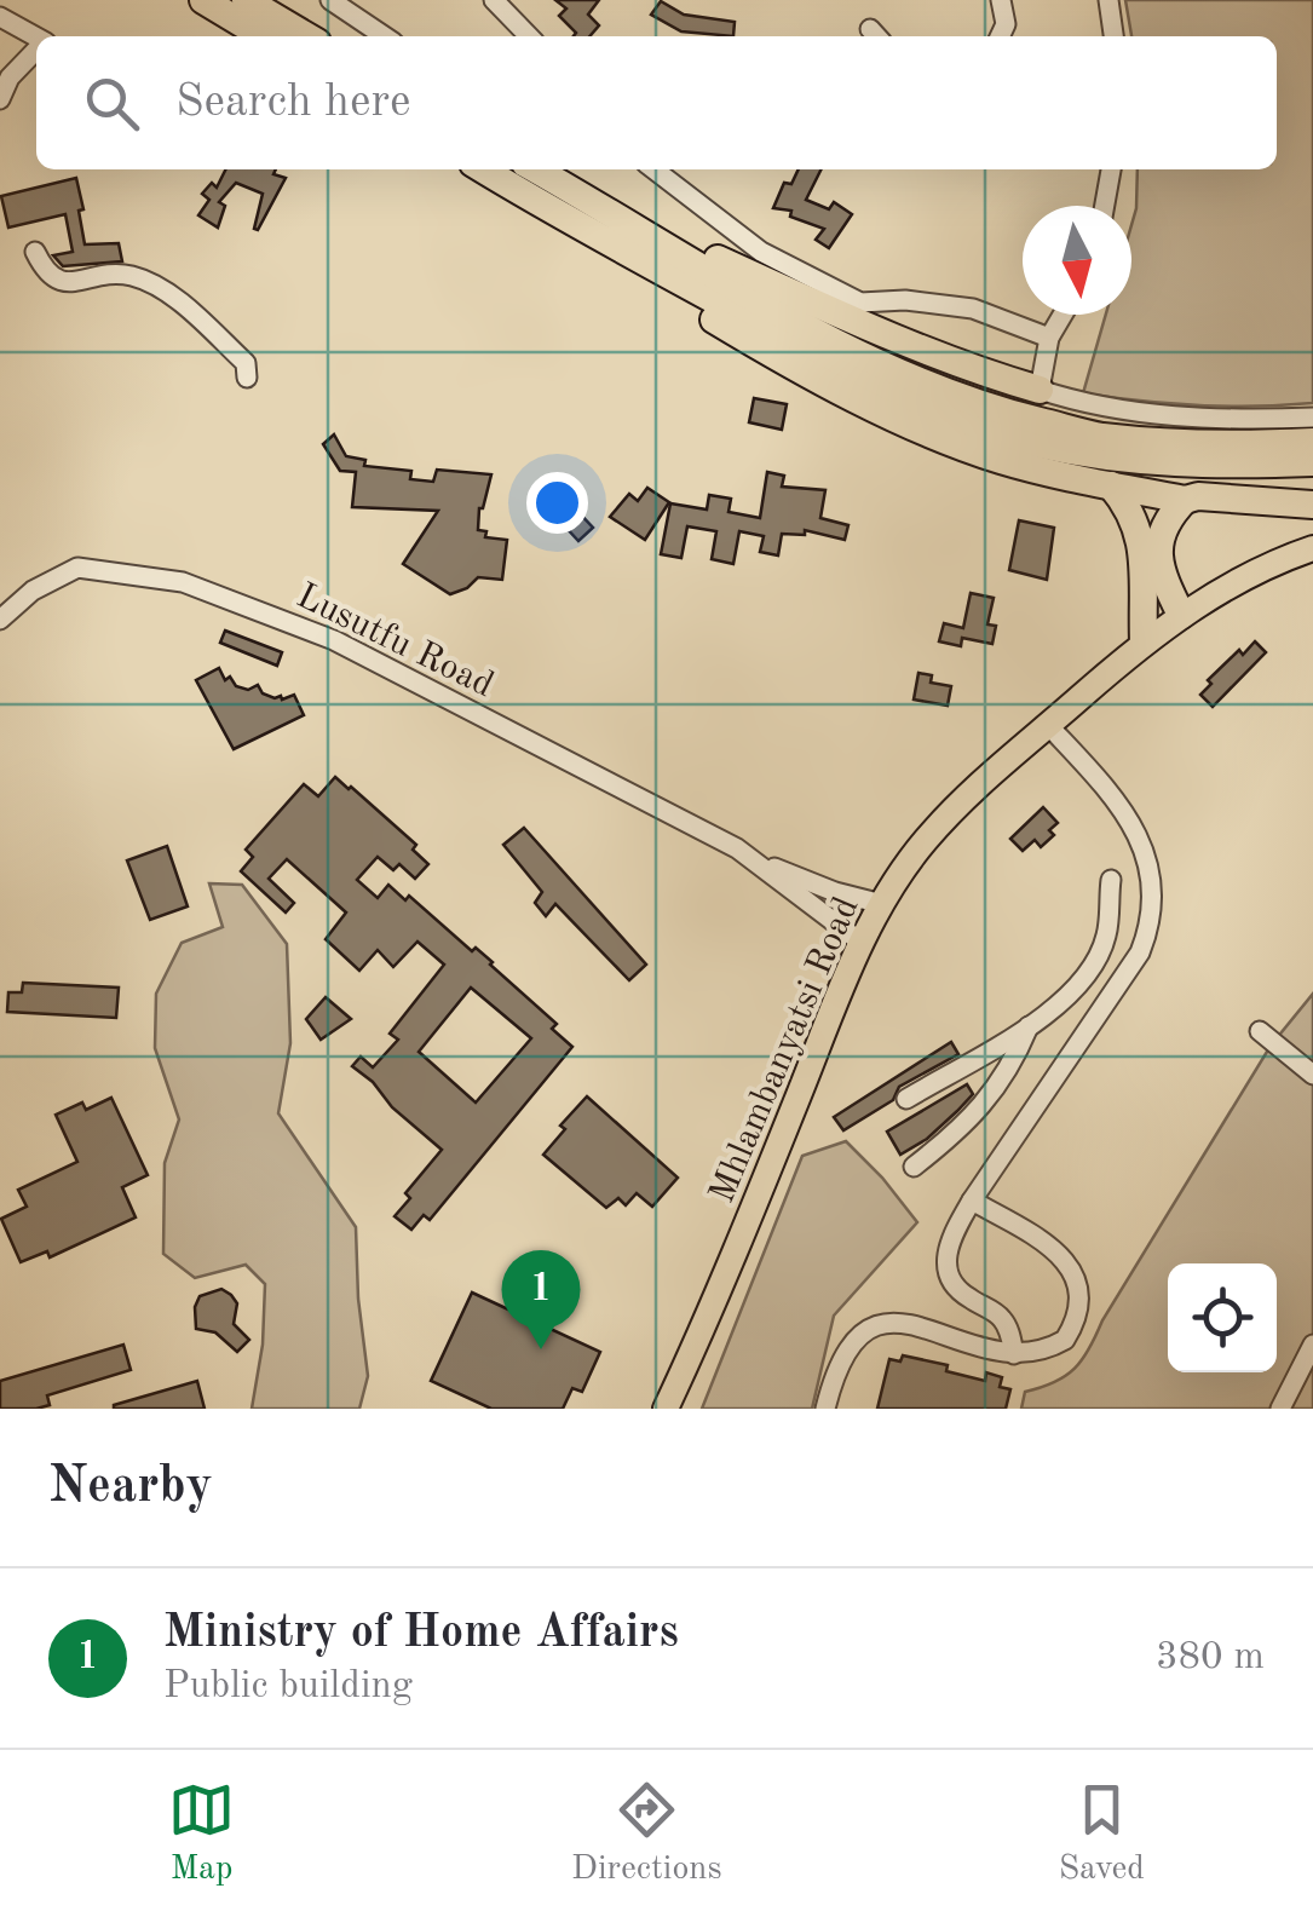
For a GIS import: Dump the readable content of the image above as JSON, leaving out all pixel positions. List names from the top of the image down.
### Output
{
  "streets": {
    "main road": ["Mhlambanyatsi Road"],
    "street": ["Lusutfu Road"]
  },
  "crossings": [
    ["Lusutfu Road", "Mhlambanyatsi Road"]
  ],
  "north": "bottom",
  "page": {
    "search": "Search here",
    "pins": "1",
    "heading": "Nearby",
    "list": [
      {
        "mark": "1",
        "name": "Ministry of Home Affairs",
        "note": "Public building",
        "value": "380 m"
      }
    ],
    "nav": ["Map", "Directions", "Saved"]
  }
}
